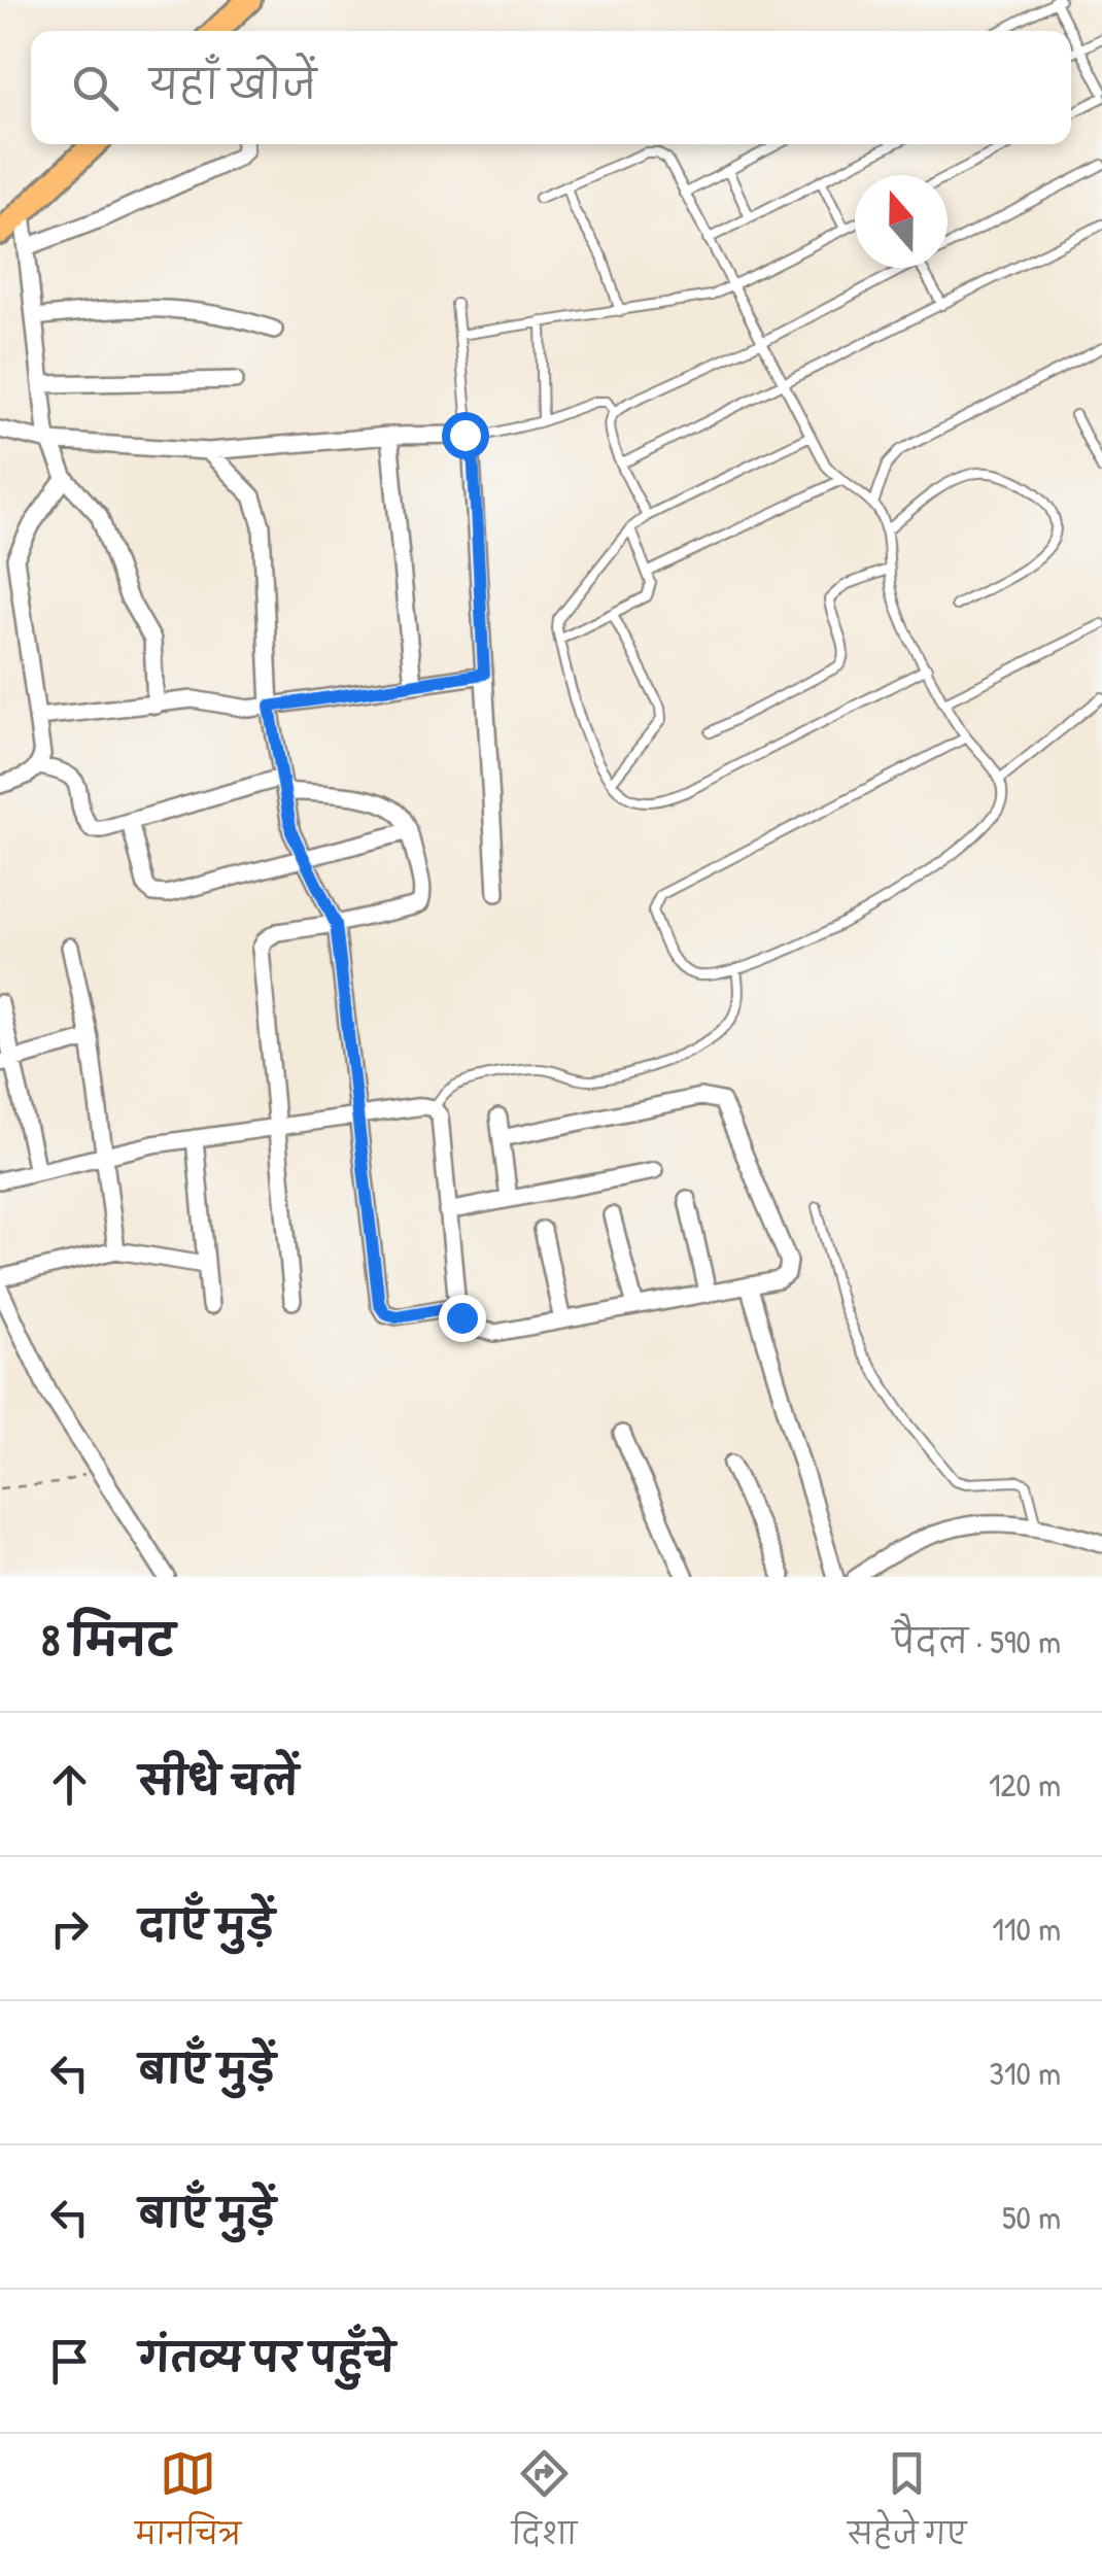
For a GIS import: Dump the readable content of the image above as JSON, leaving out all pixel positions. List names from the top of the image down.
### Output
{
  "north": "top",
  "page": {
    "search": "यहाँ खोजें",
    "heading": ["8 मिनट", "पैदल · 590 m"],
    "list": [
      ["सीधे चलें", "120 m"],
      ["दाएँ मुड़ें", "110 m"],
      ["बाएँ मुड़ें", "310 m"],
      ["बाएँ मुड़ें", "50 m"],
      "गंतव्य पर पहुँचे"
    ],
    "nav": ["मानचित्र", "दिशा", "सहेजे गए"]
  }
}
